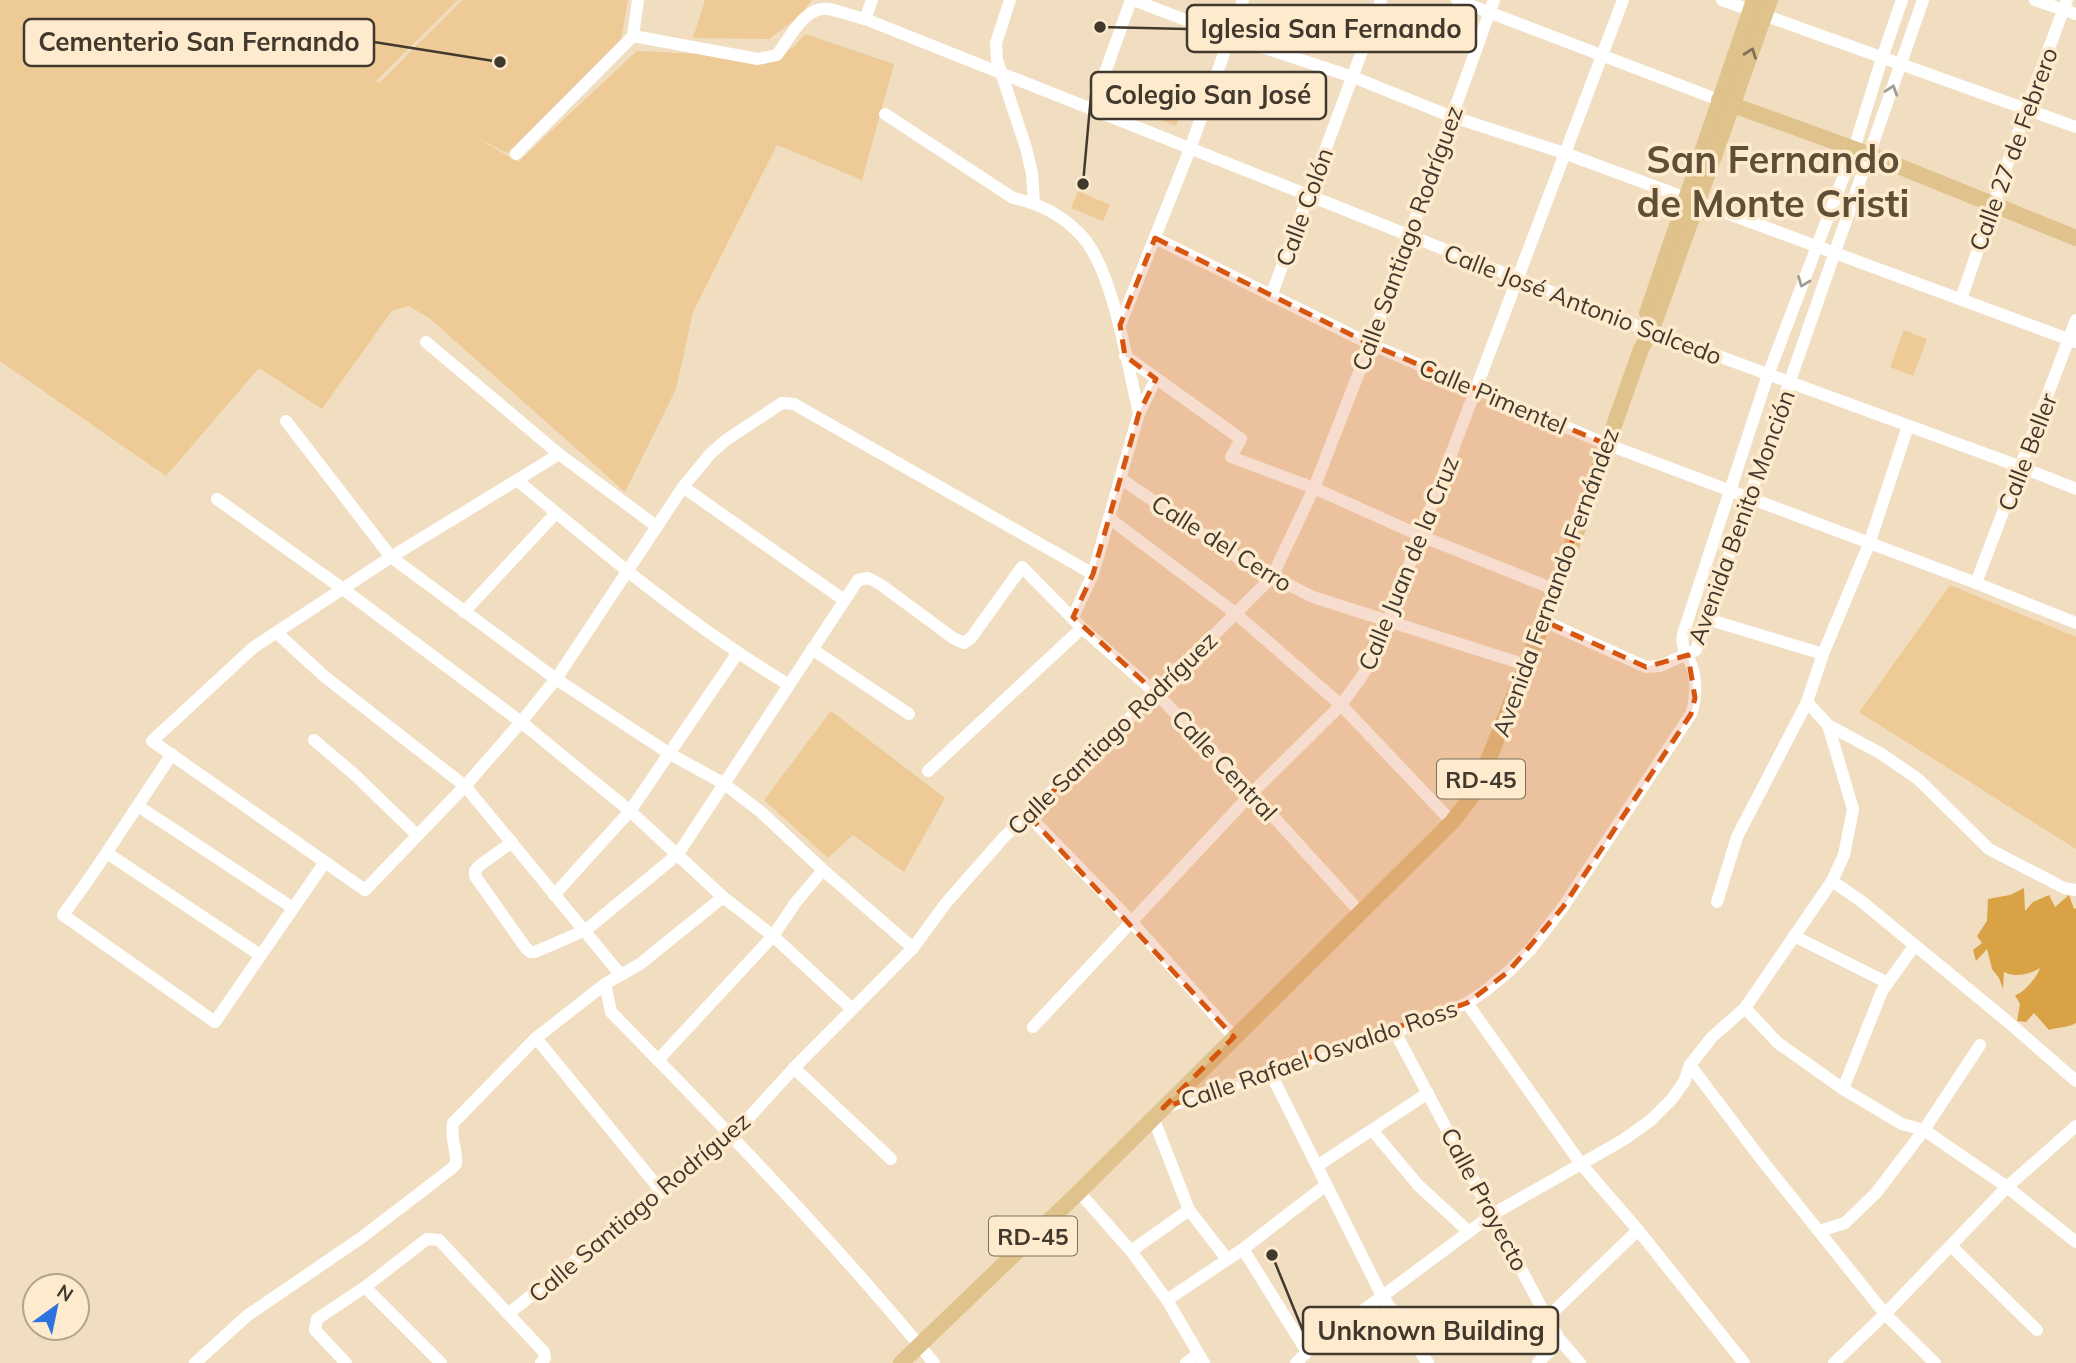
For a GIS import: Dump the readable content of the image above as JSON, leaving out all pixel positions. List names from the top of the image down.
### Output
{
  "streets": {
    "main road": ["Avenida Fernando Fernández", "RD-45"],
    "street": [
      "Calle 27 de Febrero",
      "Calle Colón",
      "Calle Santiago Rodríguez",
      "Calle José Antonio Salcedo",
      "Calle Pimentel",
      "Calle Beller",
      "Avenida Benito Monción",
      "Calle del Cerro",
      "Calle Juan de la Cruz",
      "Calle Central",
      "Calle Rafael Osvaldo Ross",
      "Calle Proyecto"
    ]
  },
  "crossings": [
    ["Calle Colón", "Calle José Antonio Salcedo"],
    ["Calle Colón", "Calle Pimentel"],
    ["Calle Santiago Rodríguez", "Calle José Antonio Salcedo"],
    ["Calle Santiago Rodríguez", "Calle Pimentel"],
    ["Calle Santiago Rodríguez", "Calle del Cerro"],
    ["Calle Santiago Rodríguez", "Calle Central"],
    ["Calle José Antonio Salcedo", "Calle Beller"],
    ["Calle José Antonio Salcedo", "Avenida Benito Monción"],
    ["Calle José Antonio Salcedo", "Calle Juan de la Cruz"],
    ["Calle José Antonio Salcedo", "Avenida Fernando Fernández"],
    ["Calle Pimentel", "Calle Beller"],
    ["Calle Pimentel", "Avenida Benito Monción"],
    ["Calle Pimentel", "Calle Juan de la Cruz"],
    ["Calle Pimentel", "Avenida Fernando Fernández"],
    ["Avenida Benito Monción", "Calle Rafael Osvaldo Ross"],
    ["Calle del Cerro", "Calle Juan de la Cruz"],
    ["Calle del Cerro", "Avenida Fernando Fernández"],
    ["Calle Juan de la Cruz", "Calle Central"],
    ["Avenida Fernando Fernández", "Calle Central"],
    ["Avenida Fernando Fernández", "RD-45"],
    ["Avenida Fernando Fernández", "Calle Rafael Osvaldo Ross"],
    ["RD-45", "Calle Rafael Osvaldo Ross"],
    ["Calle Rafael Osvaldo Ross", "Calle Proyecto"]
  ],
  "districts": ["San Fernando de Monte Cristi"],
  "places": [
    "Iglesia San Fernando",
    "Cementerio San Fernando",
    "Colegio San José",
    "Unknown Building"
  ],
  "north": "top right"
}
